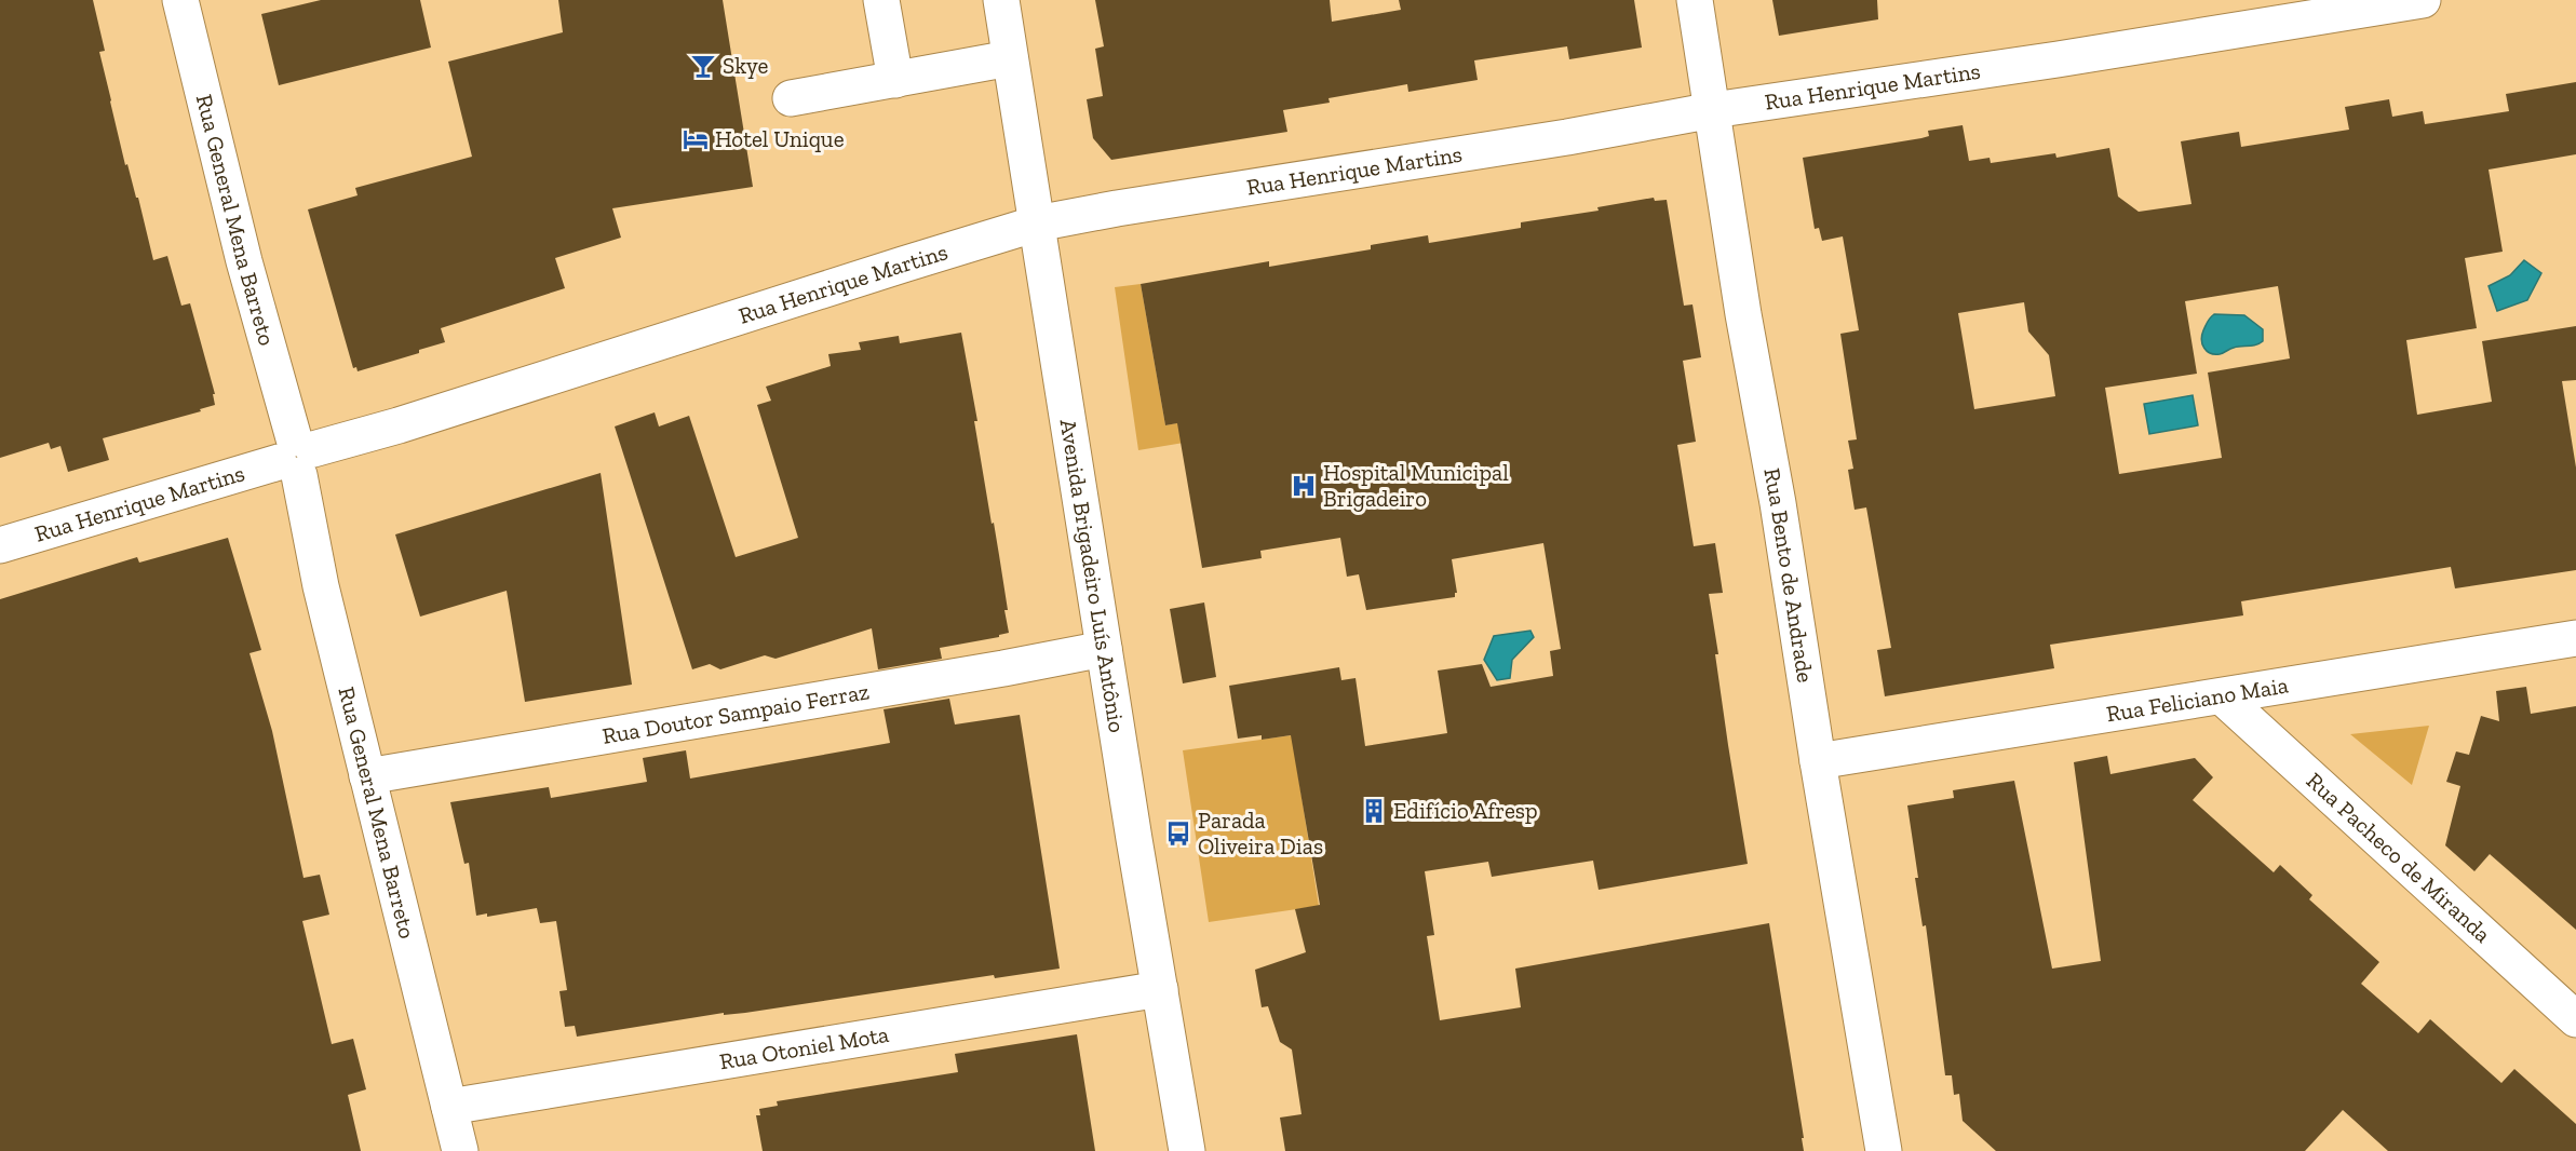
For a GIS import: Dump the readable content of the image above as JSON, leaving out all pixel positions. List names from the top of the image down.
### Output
{
  "streets": {
    "street": [
      "Rua Henrique Martins",
      "Rua General Mena Barreto",
      "Avenida Brigadeiro Luís Antônio",
      "Rua Bento de Andrade",
      "Rua Feliciano Maia",
      "Rua Doutor Sampaio Ferraz",
      "Rua Pacheco de Miranda",
      "Rua Otoniel Mota"
    ]
  },
  "crossings": [
    ["Rua Henrique Martins", "Rua General Mena Barreto"],
    ["Rua Henrique Martins", "Avenida Brigadeiro Luís Antônio"],
    ["Rua Henrique Martins", "Rua Bento de Andrade"],
    ["Rua General Mena Barreto", "Rua Doutor Sampaio Ferraz"],
    ["Rua General Mena Barreto", "Rua Otoniel Mota"],
    ["Avenida Brigadeiro Luís Antônio", "Rua Doutor Sampaio Ferraz"],
    ["Avenida Brigadeiro Luís Antônio", "Rua Otoniel Mota"],
    ["Rua Bento de Andrade", "Rua Feliciano Maia"],
    ["Rua Feliciano Maia", "Rua Pacheco de Miranda"]
  ],
  "places": {
    "bar": ["Skye"],
    "hotel": ["Hotel Unique"],
    "hospital": ["Hospital Municipal Brigadeiro"],
    "building": ["Edifício Afresp"],
    "bus stop": ["Parada Oliveira Dias"]
  }
}
